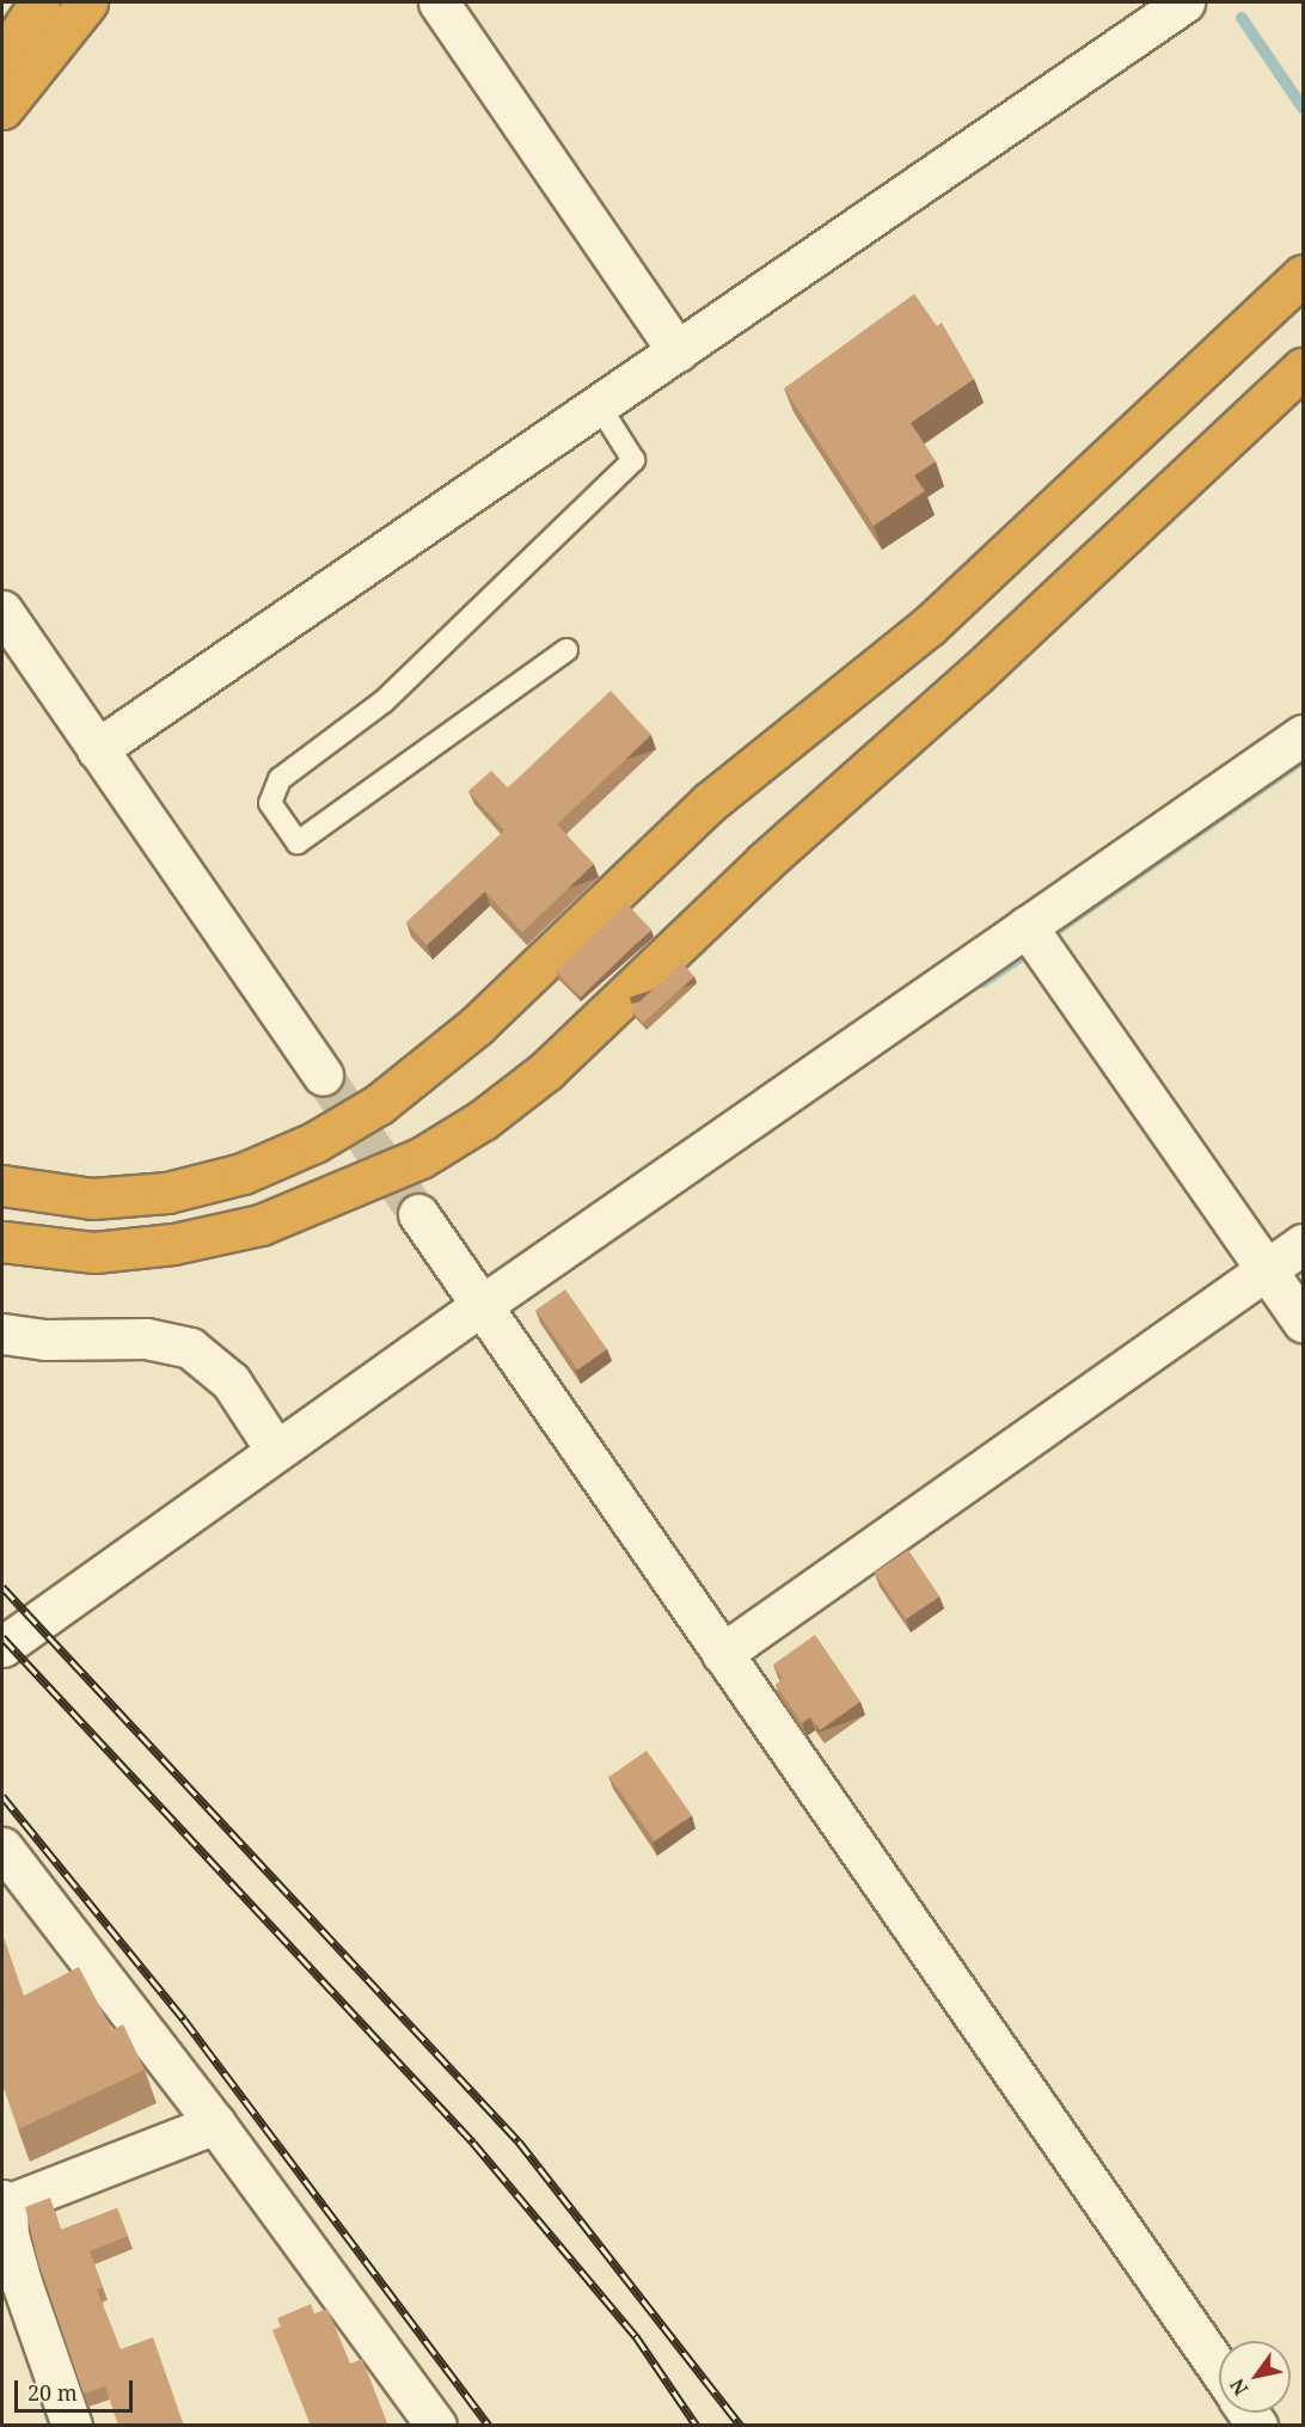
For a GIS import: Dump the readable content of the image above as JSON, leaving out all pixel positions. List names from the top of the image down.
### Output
{
  "scale_bar": "20 m",
  "north": "bottom left"
}
